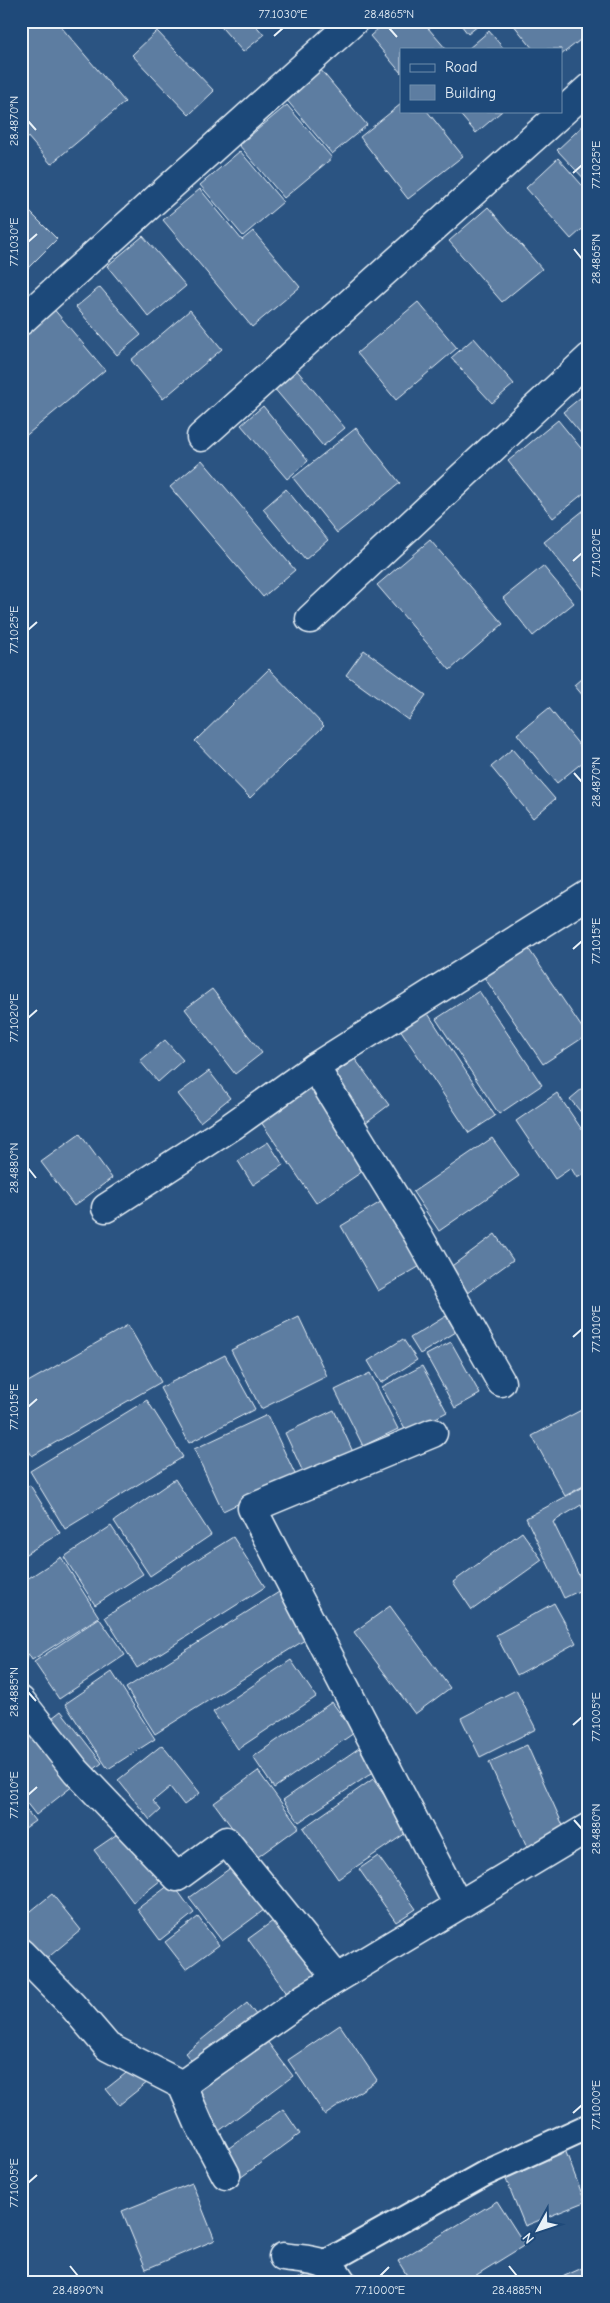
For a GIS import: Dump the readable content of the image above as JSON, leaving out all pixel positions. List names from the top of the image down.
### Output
{
  "legend": ["Road", "Building"],
  "north": "bottom left",
  "coordinates": [
    "77.1030°E",
    "28.4865°N",
    "28.4870°N",
    "77.1025°E",
    "77.1020°E",
    "77.1015°E",
    "28.4880°N",
    "77.1010°E",
    "28.4885°N",
    "77.1005°E",
    "77.1000°E",
    "28.4890°N"
  ]
}
